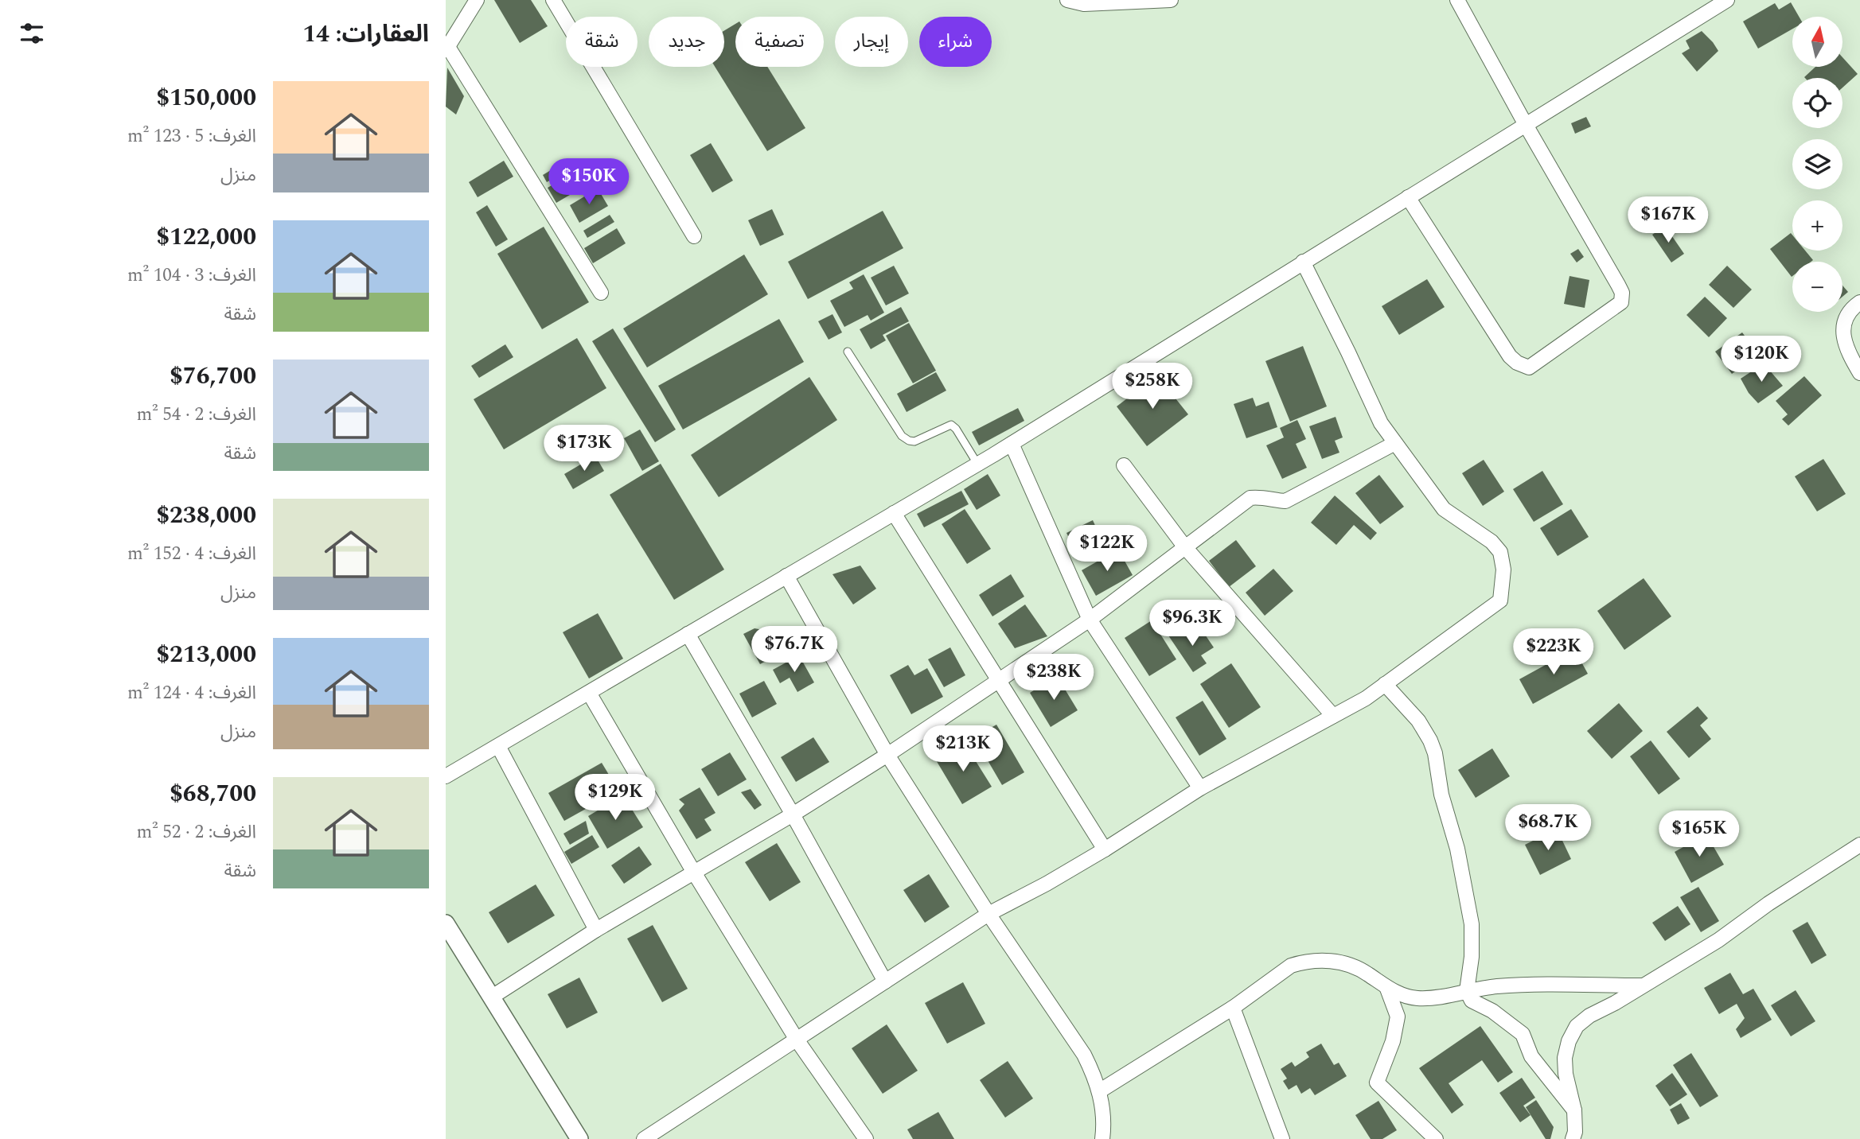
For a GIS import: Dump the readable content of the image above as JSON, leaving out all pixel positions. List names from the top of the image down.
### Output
{
  "north": "top",
  "page": {
    "heading": "العقارات: 14",
    "map_buttons": ["+", "−"],
    "chip": [
      "شراء",
      "إيجار",
      "تصفية",
      "جديد",
      "شقة"
    ],
    "list": [
      {
        "name": "$150,000",
        "note": "الغرف: 5 · 123 m² · منزل"
      },
      {
        "name": "$122,000",
        "note": "الغرف: 3 · 104 m² · شقة"
      },
      {
        "name": "$76,700",
        "note": "الغرف: 2 · 54 m² · شقة"
      },
      {
        "name": "$238,000",
        "note": "الغرف: 4 · 152 m² · منزل"
      },
      {
        "name": "$213,000",
        "note": "الغرف: 4 · 124 m² · منزل"
      },
      {
        "name": "$68,700",
        "note": "الغرف: 2 · 52 m² · شقة"
      }
    ],
    "price": [
      "$150K",
      "$167K",
      "$120K",
      "$258K",
      "$173K",
      "$122K",
      "$96.3K",
      "$76.7K",
      "$223K",
      "$238K",
      "$213K",
      "$129K",
      "$68.7K",
      "$165K"
    ]
  }
}
